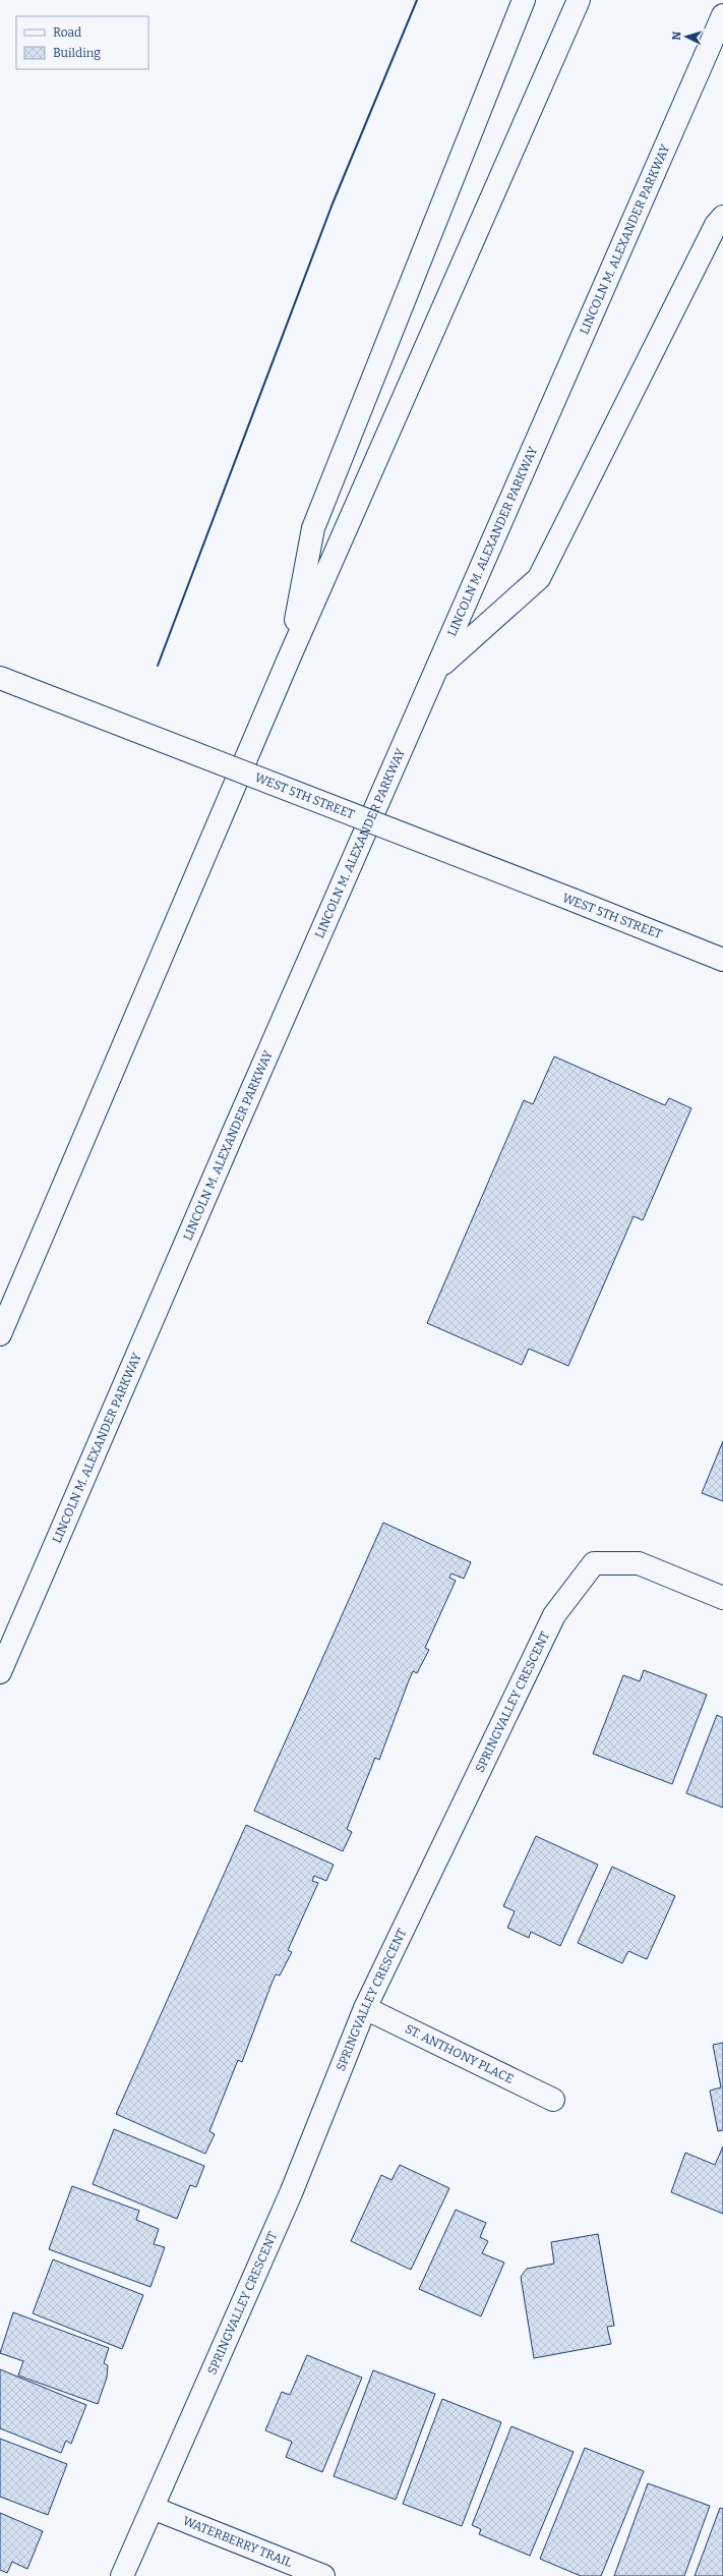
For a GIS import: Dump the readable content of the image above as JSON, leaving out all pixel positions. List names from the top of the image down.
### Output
{
  "streets": {
    "main road": [
      "LINCOLN M. ALEXANDER PARKWAY",
      "WEST 5TH STREET",
      "SPRINGVALLEY CRESCENT",
      "ST. ANTHONY PLACE",
      "WATERBERRY TRAIL"
    ]
  },
  "crossings": [
    ["SPRINGVALLEY CRESCENT", "ST. ANTHONY PLACE"],
    ["SPRINGVALLEY CRESCENT", "WATERBERRY TRAIL"]
  ],
  "legend": ["Road", "Building"],
  "north": "left"
}
